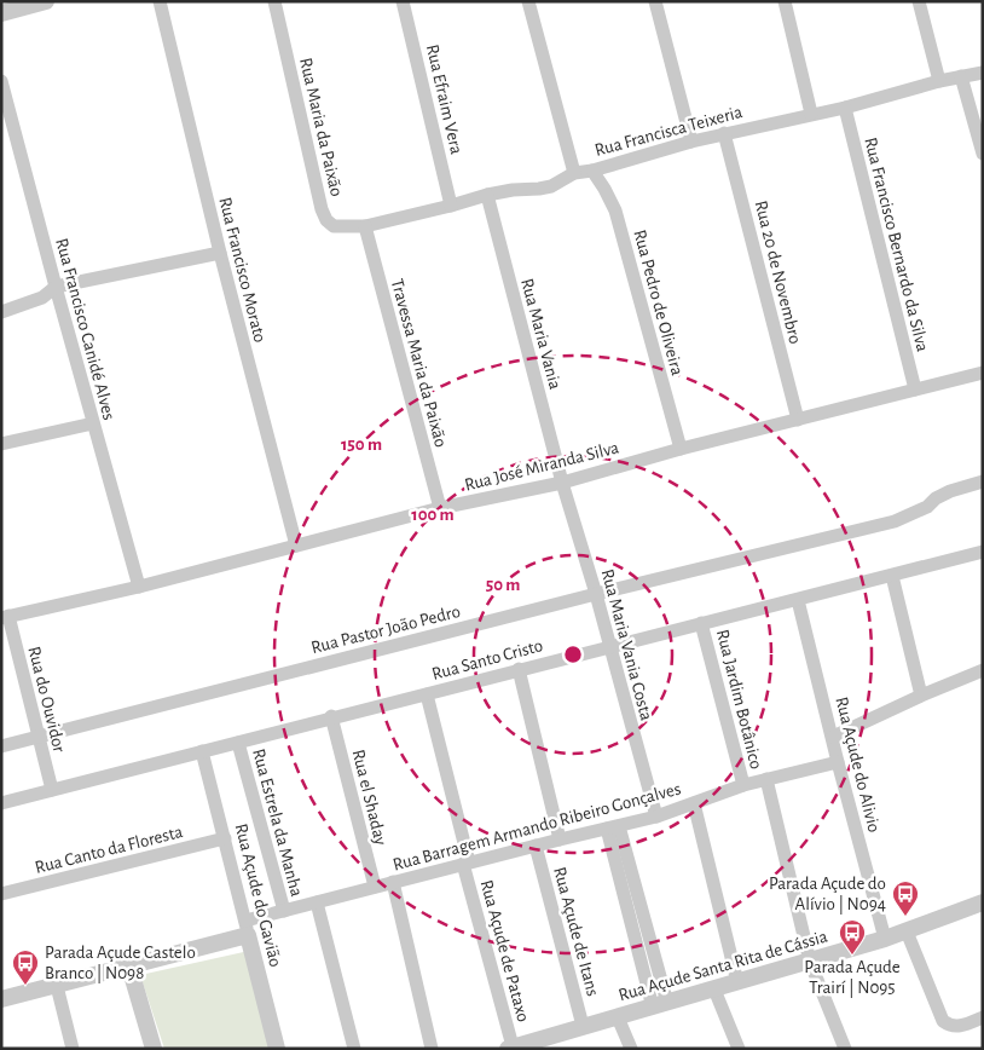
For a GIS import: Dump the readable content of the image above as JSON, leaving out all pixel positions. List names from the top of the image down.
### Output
{
  "streets": {
    "street": [
      "Rua Efraim Vera",
      "Rua Maria da Paixão",
      "Rua Francisca Teixeria",
      "Rua Francisco Bernardo da Silva",
      "Rua Francisco Morato",
      "Rua 20 de Novembro",
      "Rua Pedro de Oliveira",
      "Rua Francisco Canidé Alves",
      "Rua Maria Vania",
      "Travessa Maria da Paixão",
      "Rua José Miranda Silva",
      "Rua Pastor João Pedro",
      "Rua Maria Vania Costa",
      "Rua Santo Cristo",
      "Rua do Ouvidor",
      "Rua Jardim Botânico",
      "Rua Açude do Alivio",
      "Rua el Shaday",
      "Rua Estrela da Manha",
      "Rua Barragem Armando Ribeiro Gonçalves",
      "Rua Canto da Floresta",
      "Rua Açude do Gavião",
      "Rua Açude de Itans",
      "Rua Açude de Pataxo",
      "Rua Açude Santa Rita de Cássia"
    ]
  },
  "crossings": [
    ["Rua Efraim Vera", "Rua Francisca Teixeria"],
    ["Rua Maria da Paixão", "Rua Francisca Teixeria"],
    ["Rua Maria da Paixão", "Travessa Maria da Paixão"],
    ["Rua Francisca Teixeria", "Rua Francisco Bernardo da Silva"],
    ["Rua Francisca Teixeria", "Rua 20 de Novembro"],
    ["Rua Francisca Teixeria", "Rua Pedro de Oliveira"],
    ["Rua Francisca Teixeria", "Rua Maria Vania"],
    ["Rua Francisca Teixeria", "Travessa Maria da Paixão"],
    ["Rua Francisco Bernardo da Silva", "Rua José Miranda Silva"],
    ["Rua Francisco Morato", "Rua José Miranda Silva"],
    ["Rua 20 de Novembro", "Rua José Miranda Silva"],
    ["Rua Pedro de Oliveira", "Rua José Miranda Silva"],
    ["Rua Francisco Canidé Alves", "Rua José Miranda Silva"],
    ["Rua Maria Vania", "Rua José Miranda Silva"],
    ["Rua Maria Vania", "Rua Maria Vania Costa"],
    ["Travessa Maria da Paixão", "Rua José Miranda Silva"],
    ["Rua José Miranda Silva", "Rua Maria Vania Costa"],
    ["Rua José Miranda Silva", "Rua do Ouvidor"],
    ["Rua Pastor João Pedro", "Rua Maria Vania Costa"],
    ["Rua Pastor João Pedro", "Rua do Ouvidor"],
    ["Rua Maria Vania Costa", "Rua Santo Cristo"],
    ["Rua Maria Vania Costa", "Rua Barragem Armando Ribeiro Gonçalves"],
    ["Rua Santo Cristo", "Rua do Ouvidor"],
    ["Rua Santo Cristo", "Rua Jardim Botânico"],
    ["Rua Santo Cristo", "Rua Açude do Alivio"],
    ["Rua Santo Cristo", "Rua el Shaday"],
    ["Rua Santo Cristo", "Rua Estrela da Manha"],
    ["Rua Santo Cristo", "Rua Açude do Gavião"],
    ["Rua Santo Cristo", "Rua Açude de Pataxo"],
    ["Rua Jardim Botânico", "Rua Barragem Armando Ribeiro Gonçalves"],
    ["Rua Açude do Alivio", "Rua Barragem Armando Ribeiro Gonçalves"],
    ["Rua Açude do Alivio", "Rua Açude Santa Rita de Cássia"],
    ["Rua el Shaday", "Rua Barragem Armando Ribeiro Gonçalves"],
    ["Rua Estrela da Manha", "Rua Barragem Armando Ribeiro Gonçalves"],
    ["Rua Barragem Armando Ribeiro Gonçalves", "Rua Açude do Gavião"],
    ["Rua Barragem Armando Ribeiro Gonçalves", "Rua Açude de Itans"],
    ["Rua Barragem Armando Ribeiro Gonçalves", "Rua Açude de Pataxo"],
    ["Rua Canto da Floresta", "Rua Açude do Gavião"],
    ["Rua Açude de Itans", "Rua Açude Santa Rita de Cássia"],
    ["Rua Açude de Pataxo", "Rua Açude Santa Rita de Cássia"]
  ],
  "places": {
    "bus stop": ["Parada Açude do Alívio | N094", "Parada Açude Trairí | N095", "Parada Açude Castelo Branco | N098"]
  },
  "rings": ["150 m", "100 m", "50 m"]
}
